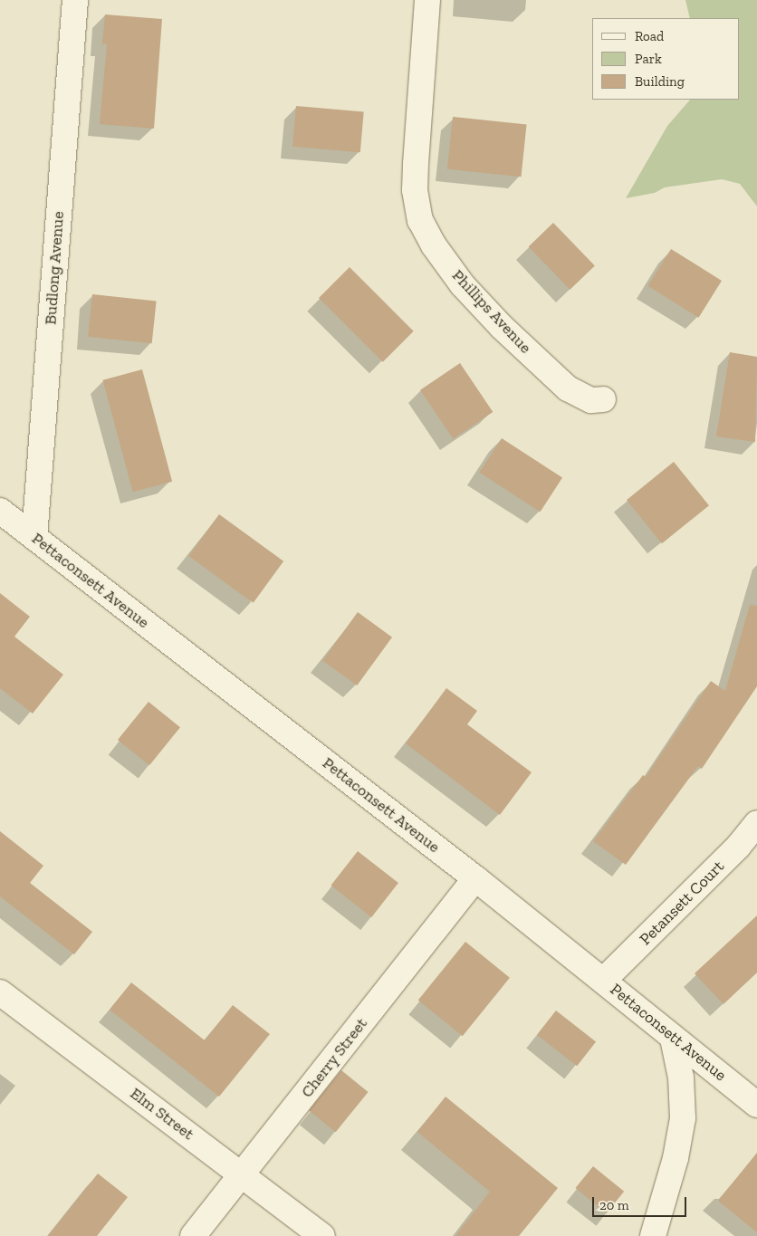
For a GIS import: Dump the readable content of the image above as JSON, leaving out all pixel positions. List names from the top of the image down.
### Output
{
  "streets": {
    "street": [
      "Budlong Avenue",
      "Phillips Avenue",
      "Pettaconsett Avenue",
      "Petansett Court",
      "Cherry Street",
      "Elm Street"
    ]
  },
  "crossings": [
    ["Budlong Avenue", "Pettaconsett Avenue"],
    ["Pettaconsett Avenue", "Petansett Court"],
    ["Pettaconsett Avenue", "Cherry Street"],
    ["Cherry Street", "Elm Street"]
  ],
  "legend": ["Road", "Park", "Building"],
  "scale_bar": "20 m"
}
